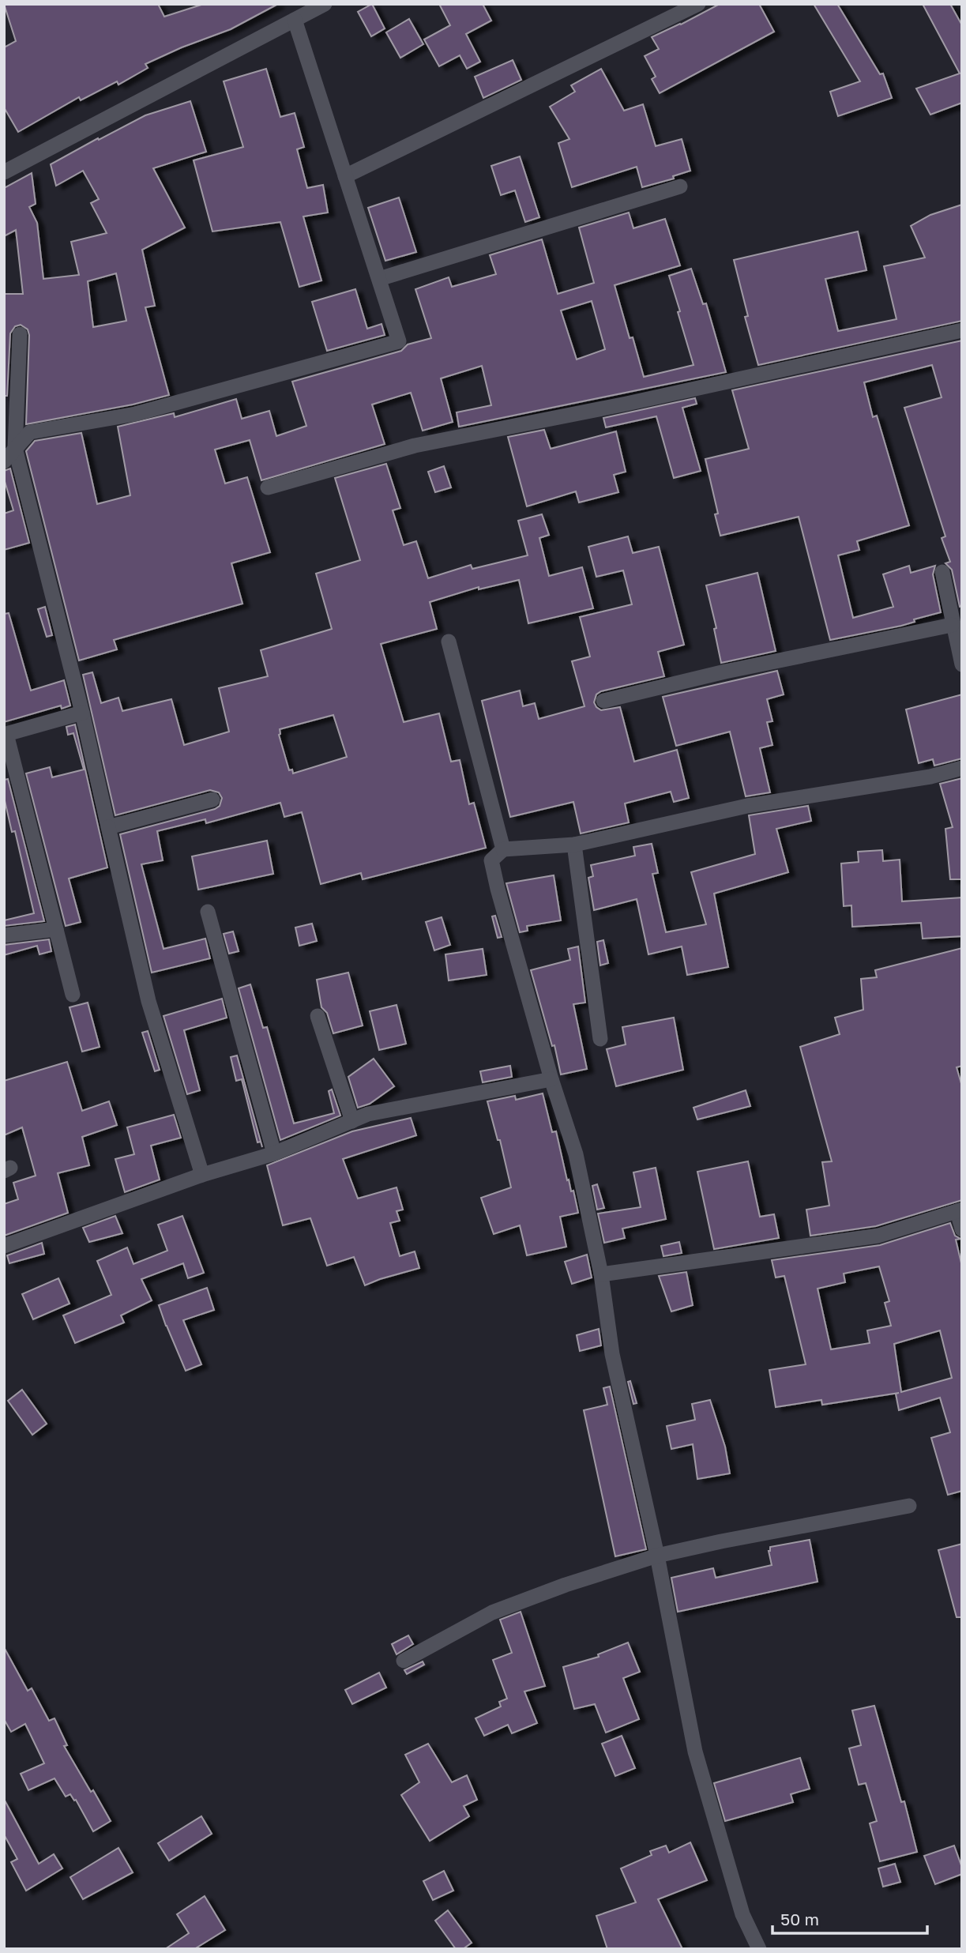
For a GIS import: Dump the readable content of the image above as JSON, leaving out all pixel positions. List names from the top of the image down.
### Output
{
  "scale_bar": "50 m"
}
